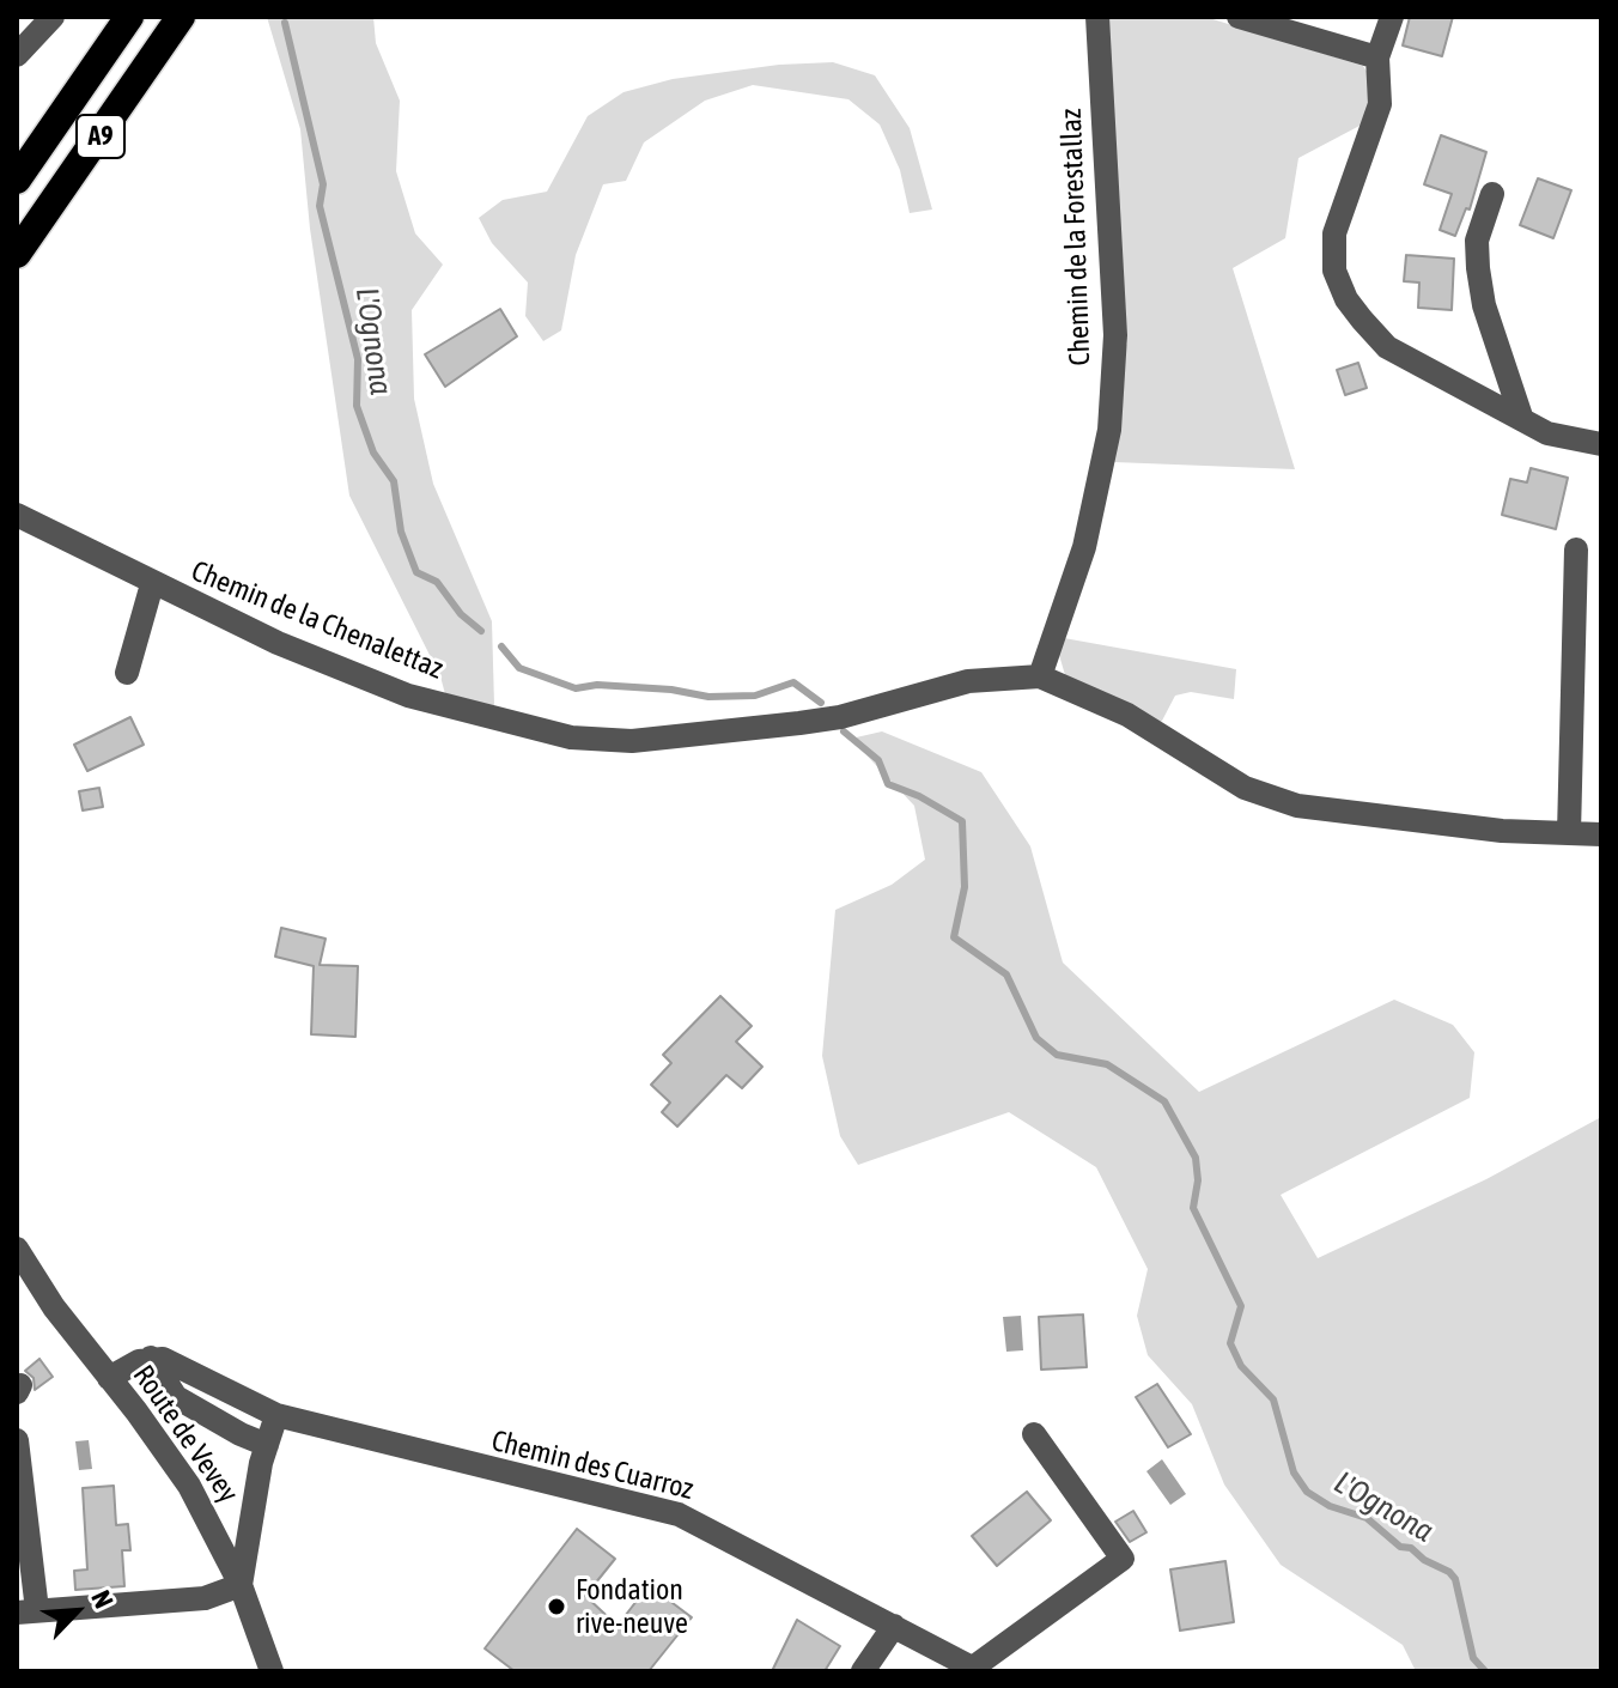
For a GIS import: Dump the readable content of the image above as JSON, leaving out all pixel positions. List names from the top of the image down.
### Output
{
  "streets": {
    "highway": ["A9"],
    "street": [
      "Chemin de la Forestallaz",
      "Chemin de la Chenalettaz",
      "Route de Vevey",
      "Chemin des Cuarroz"
    ]
  },
  "crossings": [
    ["Chemin de la Forestallaz", "Chemin de la Chenalettaz"]
  ],
  "water": ["L'Ognona"],
  "places": ["Fondation rive-neuve"],
  "north": "top right"
}
